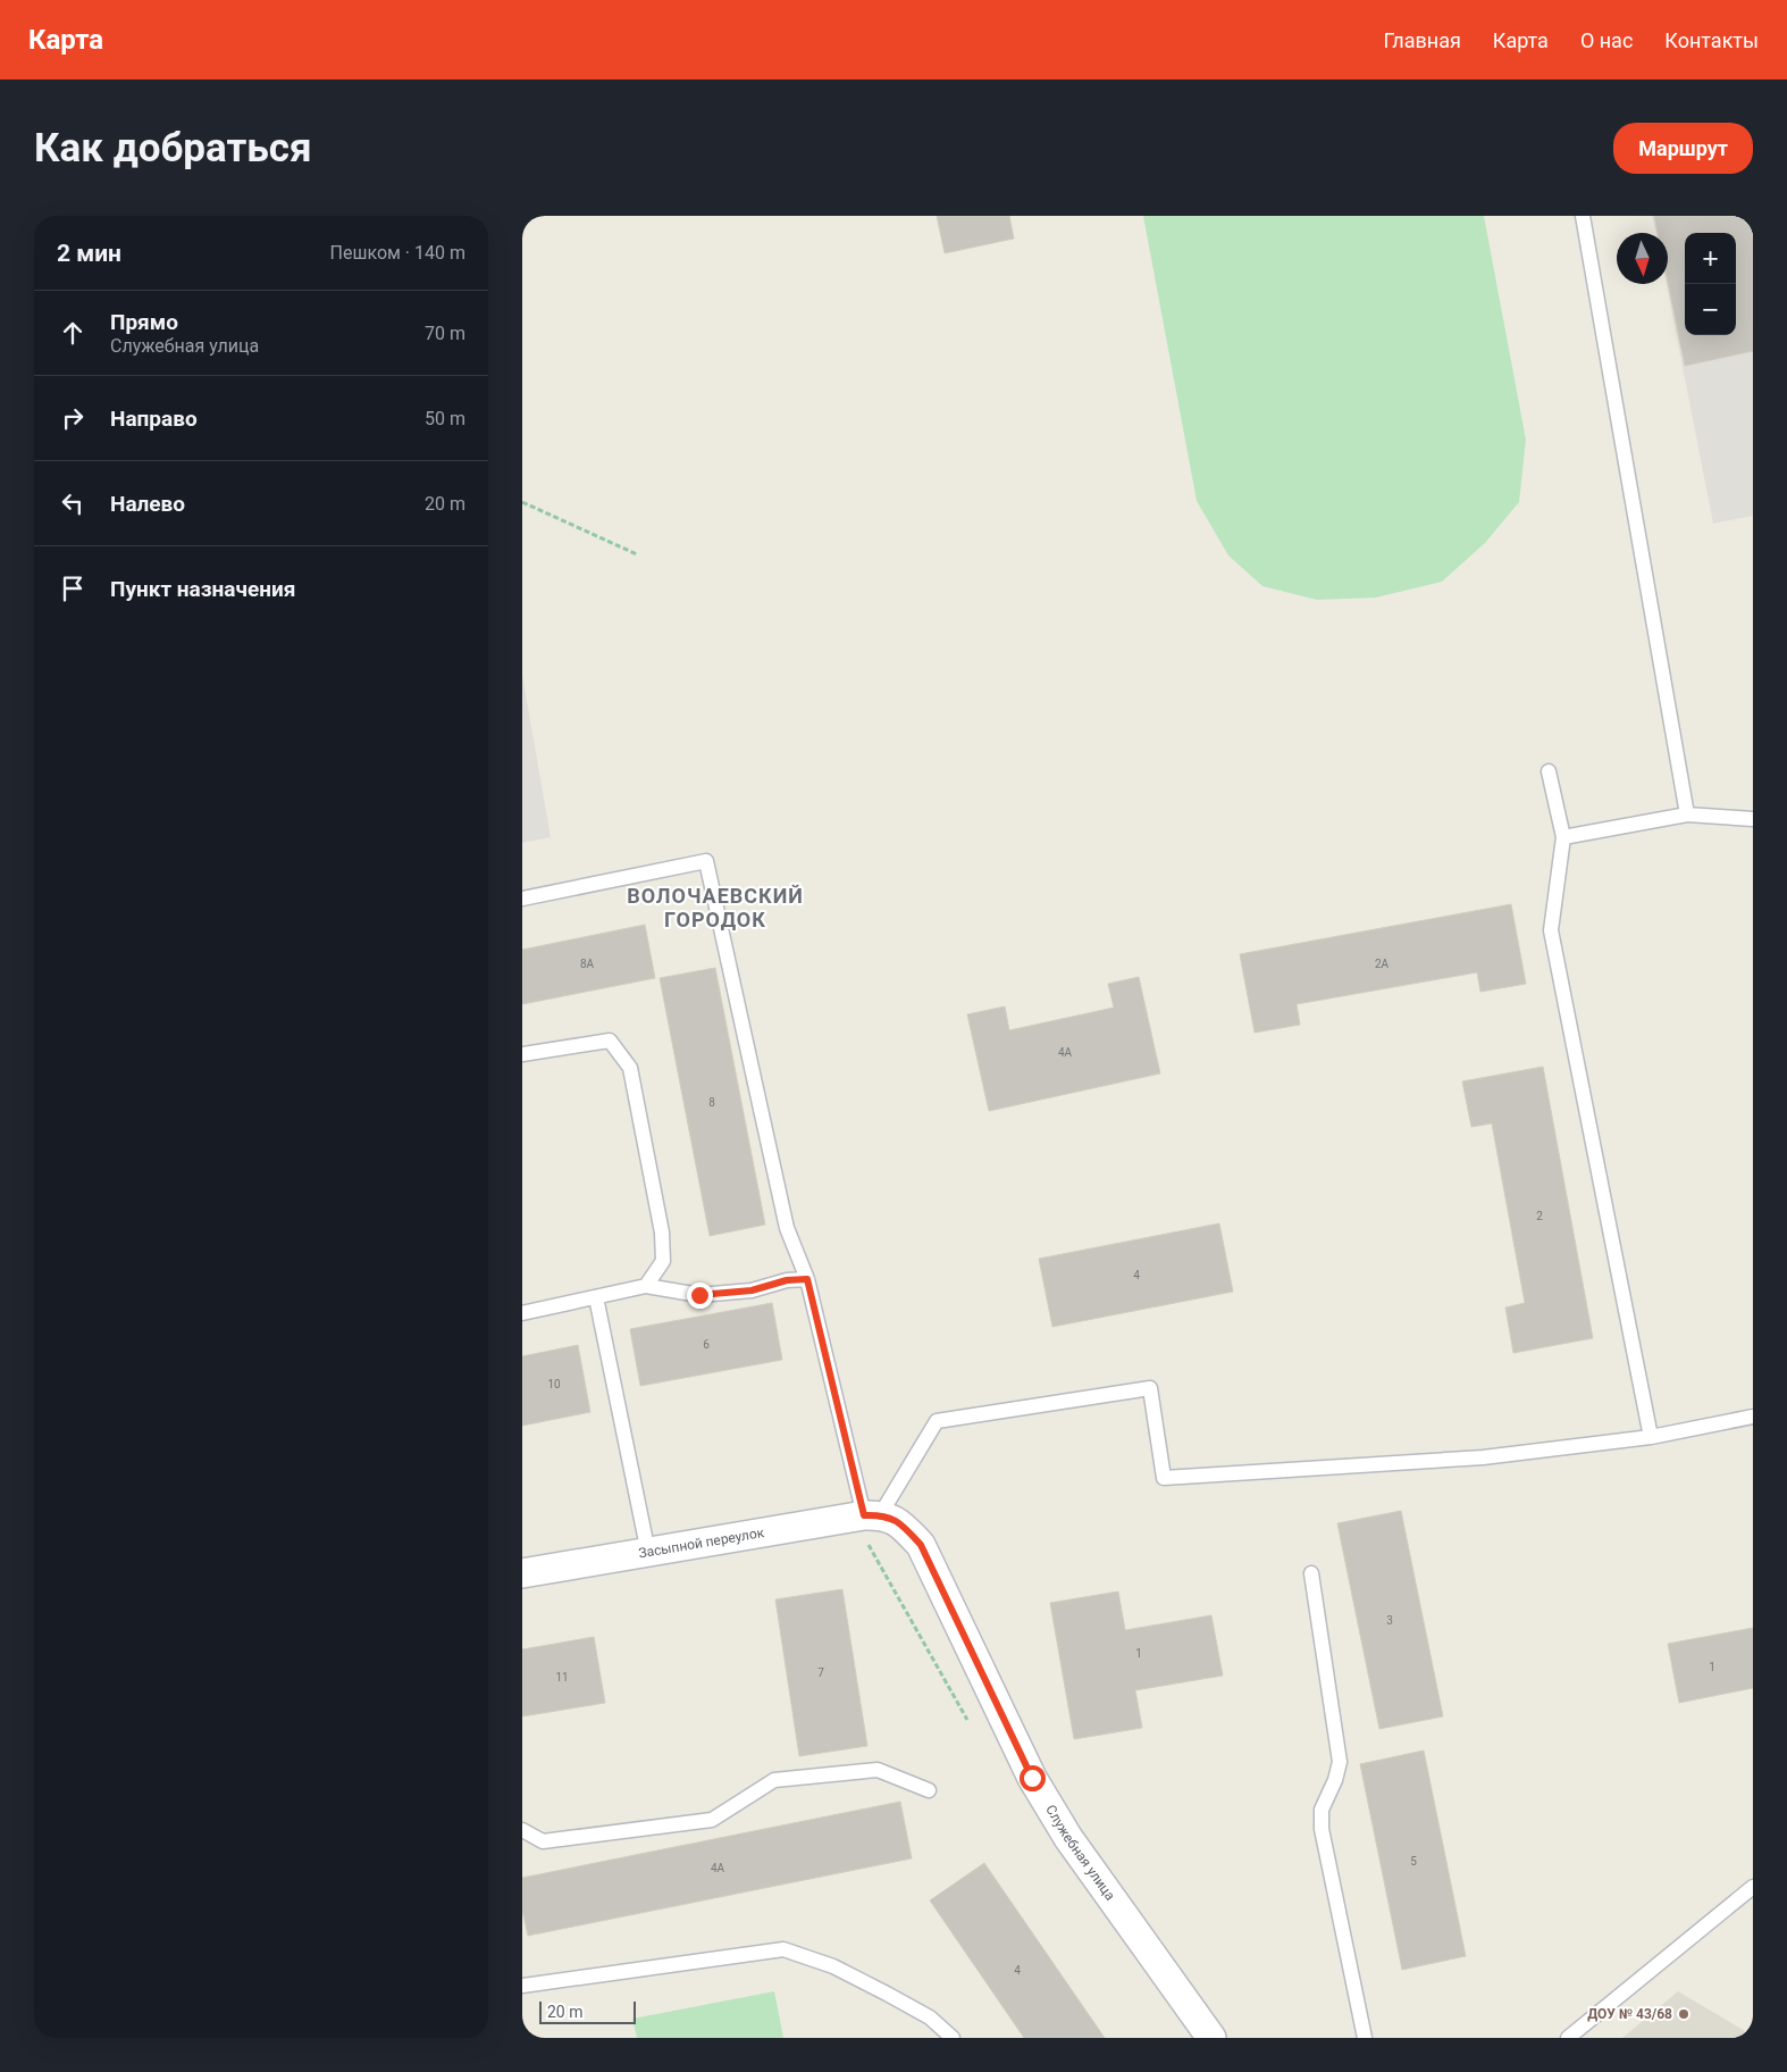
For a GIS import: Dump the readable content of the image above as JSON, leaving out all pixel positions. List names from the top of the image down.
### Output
{
  "streets": {
    "street": ["Засыпной переулок", "Служебная улица"]
  },
  "crossings": [
    ["Засыпной переулок", "Служебная улица"]
  ],
  "districts": ["ВОЛОЧАЕВСКИЙ ГОРОДОК"],
  "places": ["ДОУ № 43/68"],
  "house_numbers": [
    "8А",
    "2А",
    "4А",
    "8",
    "2",
    "4",
    "6",
    "10",
    "3",
    "1",
    "1",
    "7",
    "11",
    "5",
    "4А",
    "4"
  ],
  "scale_bar": "20 m",
  "north": "bottom",
  "page": {
    "header": "Карта",
    "nav": [
      "Главная",
      "Карта",
      "О нас",
      "Контакты"
    ],
    "buttons": "Маршрут",
    "title": "Как добраться",
    "heading": ["2 мин", "Пешком · 140 m"],
    "map_buttons": ["+", "−"],
    "list": [
      ["Прямо", "Служебная улица", "70 m"],
      ["Направо", "50 m"],
      ["Налево", "20 m"],
      "Пункт назначения"
    ],
    "scale": "20 m"
  }
}
